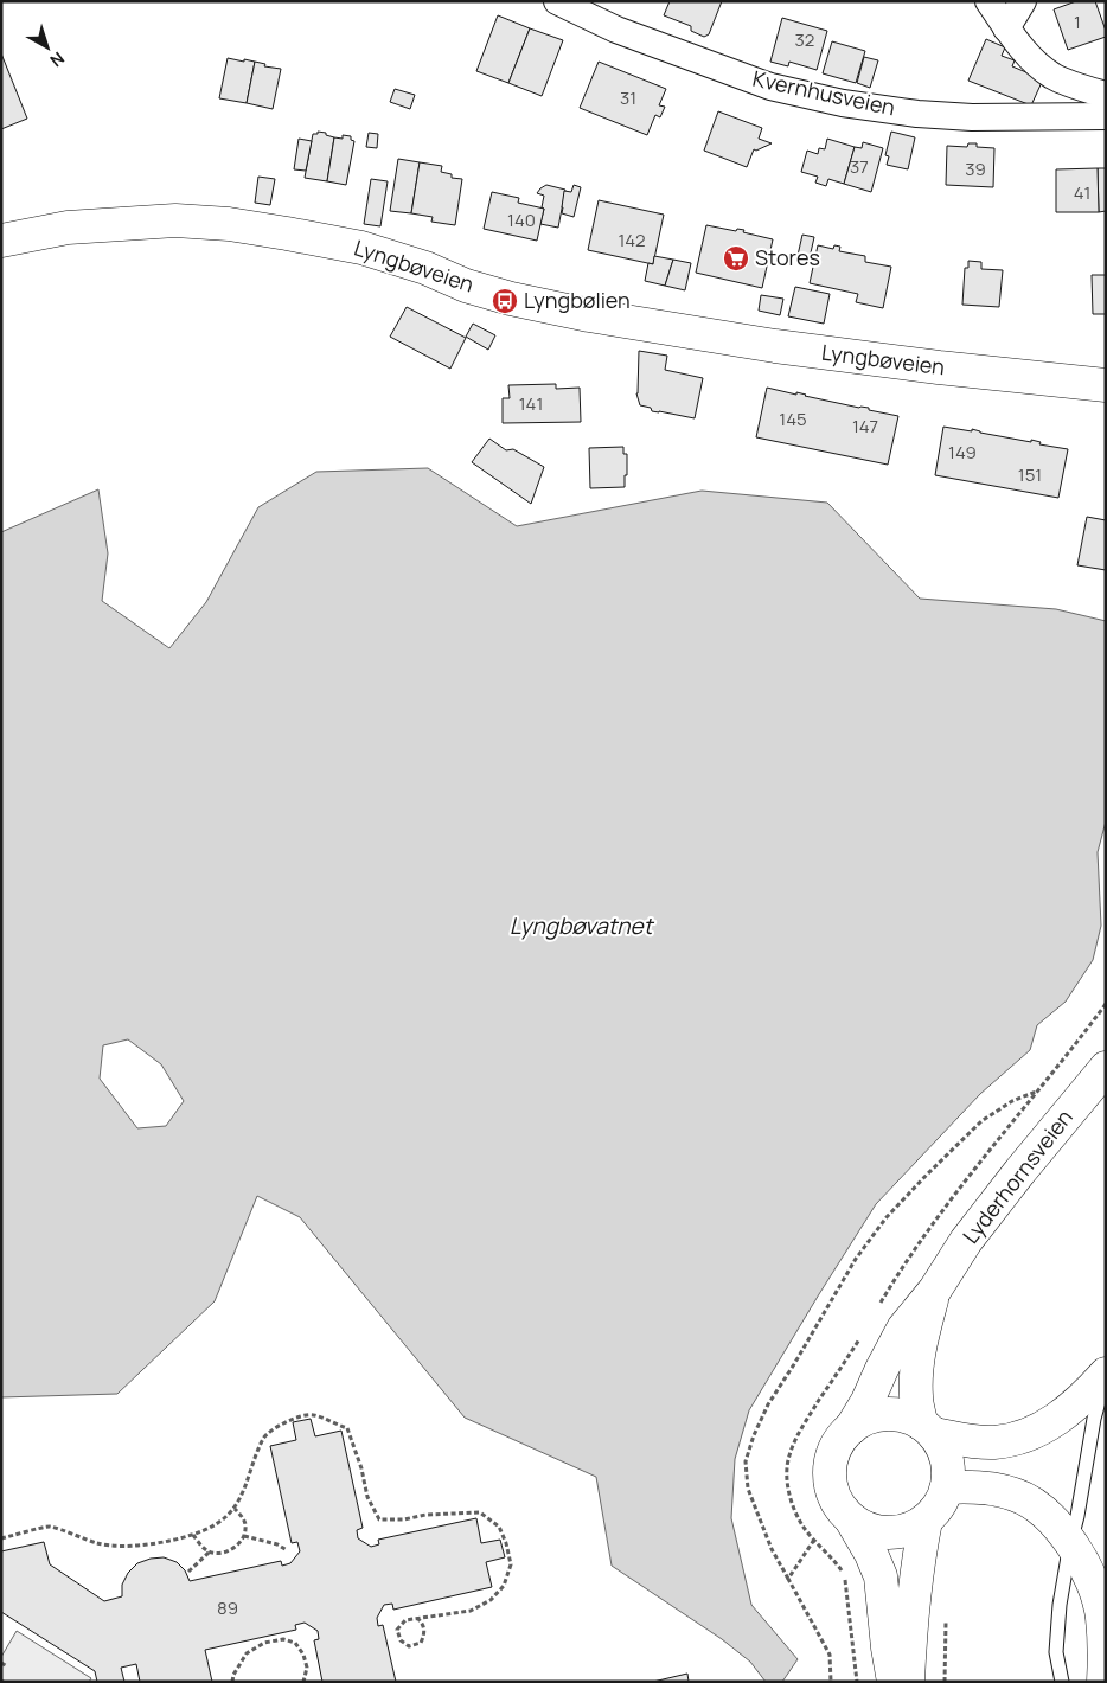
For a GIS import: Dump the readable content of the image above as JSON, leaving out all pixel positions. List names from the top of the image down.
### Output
{
  "streets": {
    "main road": ["Lyngbøveien", "Lyderhornsveien"],
    "street": ["Kvernhusveien"]
  },
  "water": ["Lyngbøvatnet"],
  "places": {
    "supermarket": ["Stores"],
    "bus stop": ["Lyngbølien"]
  },
  "house_numbers": [
    "1",
    "32",
    "31",
    "37",
    "39",
    "41",
    "140",
    "142",
    "141",
    "145",
    "147",
    "149",
    "151",
    "89"
  ],
  "north": "bottom right"
}
